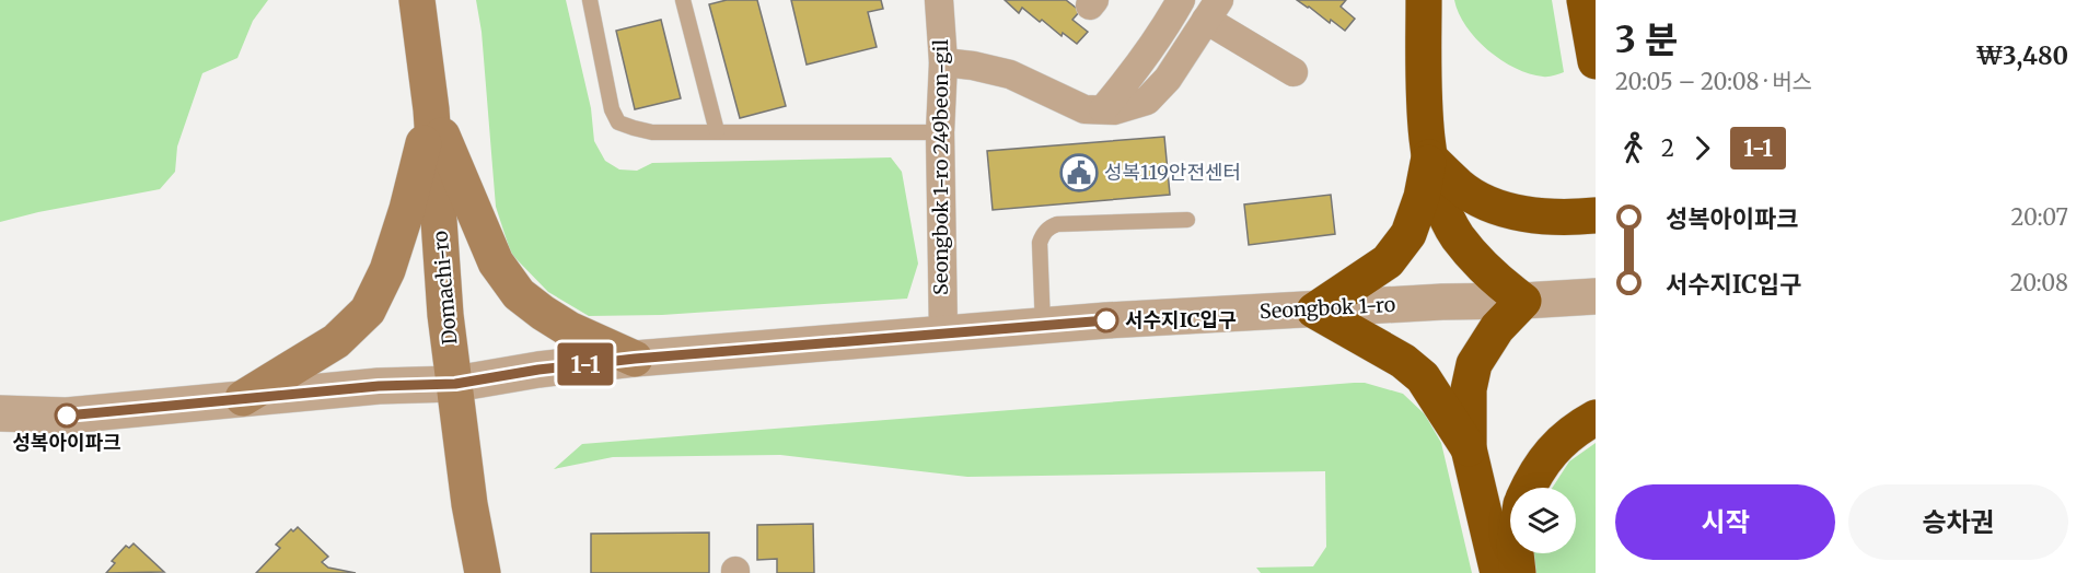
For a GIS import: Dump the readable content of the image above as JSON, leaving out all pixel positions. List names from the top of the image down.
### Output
{
  "streets": {
    "main road": ["Domachi-ro"],
    "street": ["Seongbok 1-ro 249beon-gil", "Seongbok 1-ro"]
  },
  "crossings": [
    ["Seongbok 1-ro 249beon-gil", "Seongbok 1-ro"],
    ["Domachi-ro", "Seongbok 1-ro"]
  ],
  "places": {
    "public building": ["성복119안전센터"],
    "other": ["서수지IC입구", "성복아이파크"]
  },
  "lines": ["bus line 1-1"],
  "page": {
    "on_map": "1-1",
    "heading": ["3 분", "20:05 – 20:08 · 버스", "₩3,480"],
    "legs": ["2", "1-1"],
    "list": [
      {
        "name": "성복아이파크",
        "value": "20:07"
      },
      {
        "name": "서수지IC입구",
        "value": "20:08"
      }
    ],
    "buttons": ["시작", "승차권"]
  }
}
